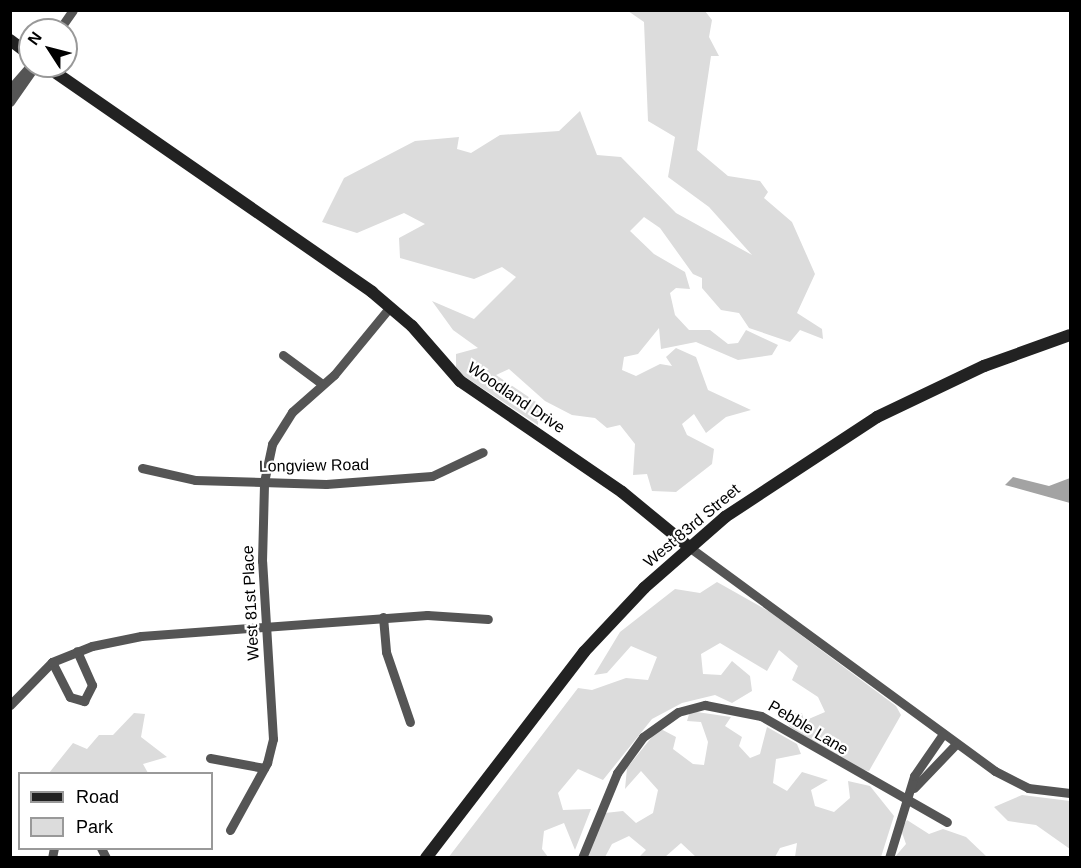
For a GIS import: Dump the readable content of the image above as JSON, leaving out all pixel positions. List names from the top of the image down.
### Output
{
  "streets": {
    "main road": ["Woodland Drive", "West 83rd Street"],
    "street": ["Longview Road", "West 81st Place", "Pebble Lane"]
  },
  "crossings": [
    ["Woodland Drive", "West 83rd Street"],
    ["Woodland Drive", "West 81st Place"],
    ["Longview Road", "West 81st Place"]
  ],
  "legend": ["Road", "Park"],
  "north": "top left"
}
